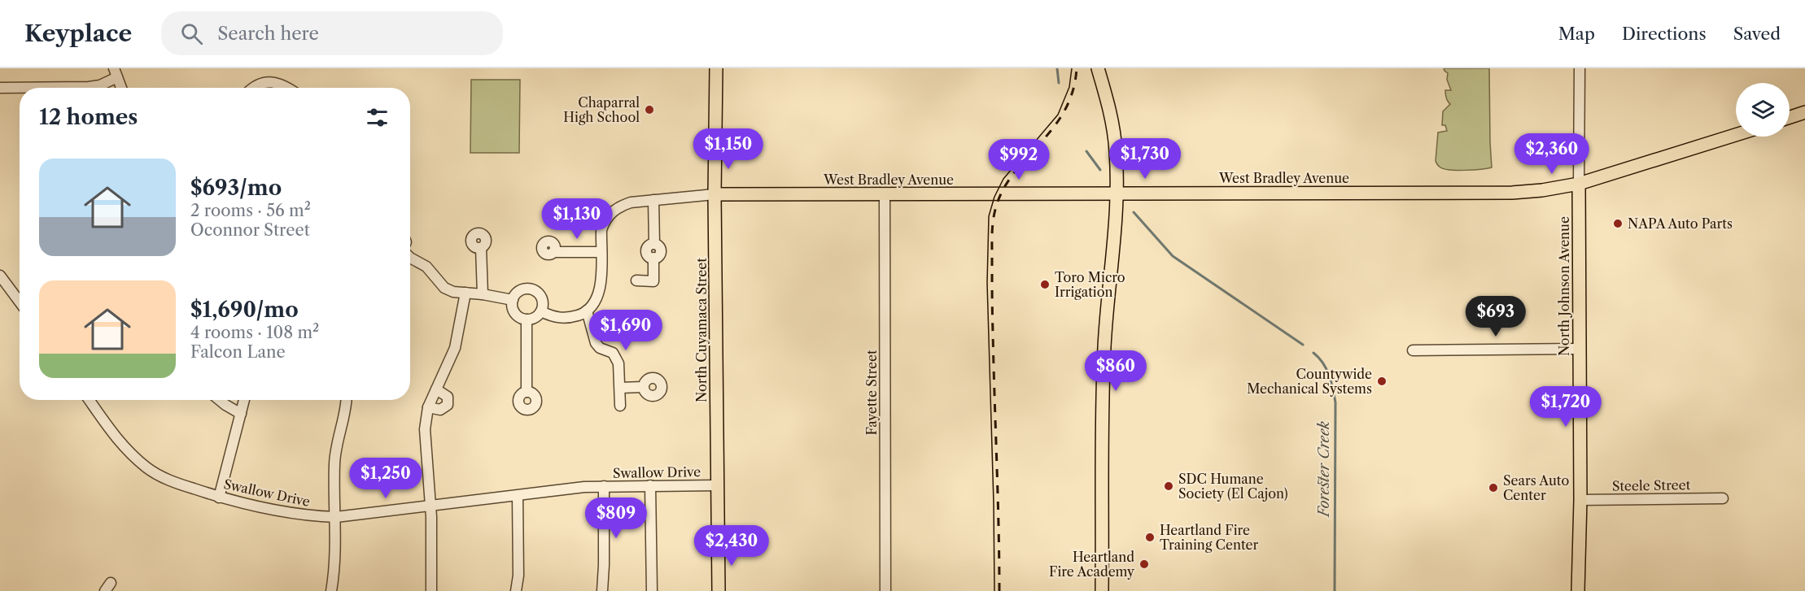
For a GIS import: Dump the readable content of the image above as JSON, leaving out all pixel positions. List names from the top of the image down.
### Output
{
  "streets": {
    "main road": ["West Bradley Avenue", "North Johnson Avenue", "North Cuyamaca Street"],
    "street": ["Fayette Street", "Swallow Drive", "Steele Street"]
  },
  "crossings": [
    ["West Bradley Avenue", "North Johnson Avenue"],
    ["West Bradley Avenue", "North Cuyamaca Street"],
    ["West Bradley Avenue", "Fayette Street"],
    ["North Johnson Avenue", "Steele Street"],
    ["North Cuyamaca Street", "Swallow Drive"]
  ],
  "water": ["Forester Creek"],
  "places": [
    "Chaparral High School",
    "NAPA Auto Parts",
    "Toro Micro Irrigation",
    "Countywide Mechanical Systems",
    "SDC Humane Society (El Cajon)",
    "Sears Auto Center",
    "Heartland Fire Training Center",
    "Heartland Fire Academy"
  ],
  "page": {
    "header": "Keyplace",
    "search": "Search here",
    "nav": ["Map", "Directions", "Saved"],
    "heading": "12 homes",
    "price": [
      "$1,150",
      "$2,360",
      "$1,730",
      "$992",
      "$1,130",
      "$693",
      "$1,690",
      "$860",
      "$1,720",
      "$1,250",
      "$809",
      "$2,430"
    ],
    "list": [
      {
        "name": "$693/mo",
        "note": "2 rooms · 56 m² · Oconnor Street"
      },
      {
        "name": "$1,690/mo",
        "note": "4 rooms · 108 m² · Falcon Lane"
      }
    ]
  }
}
